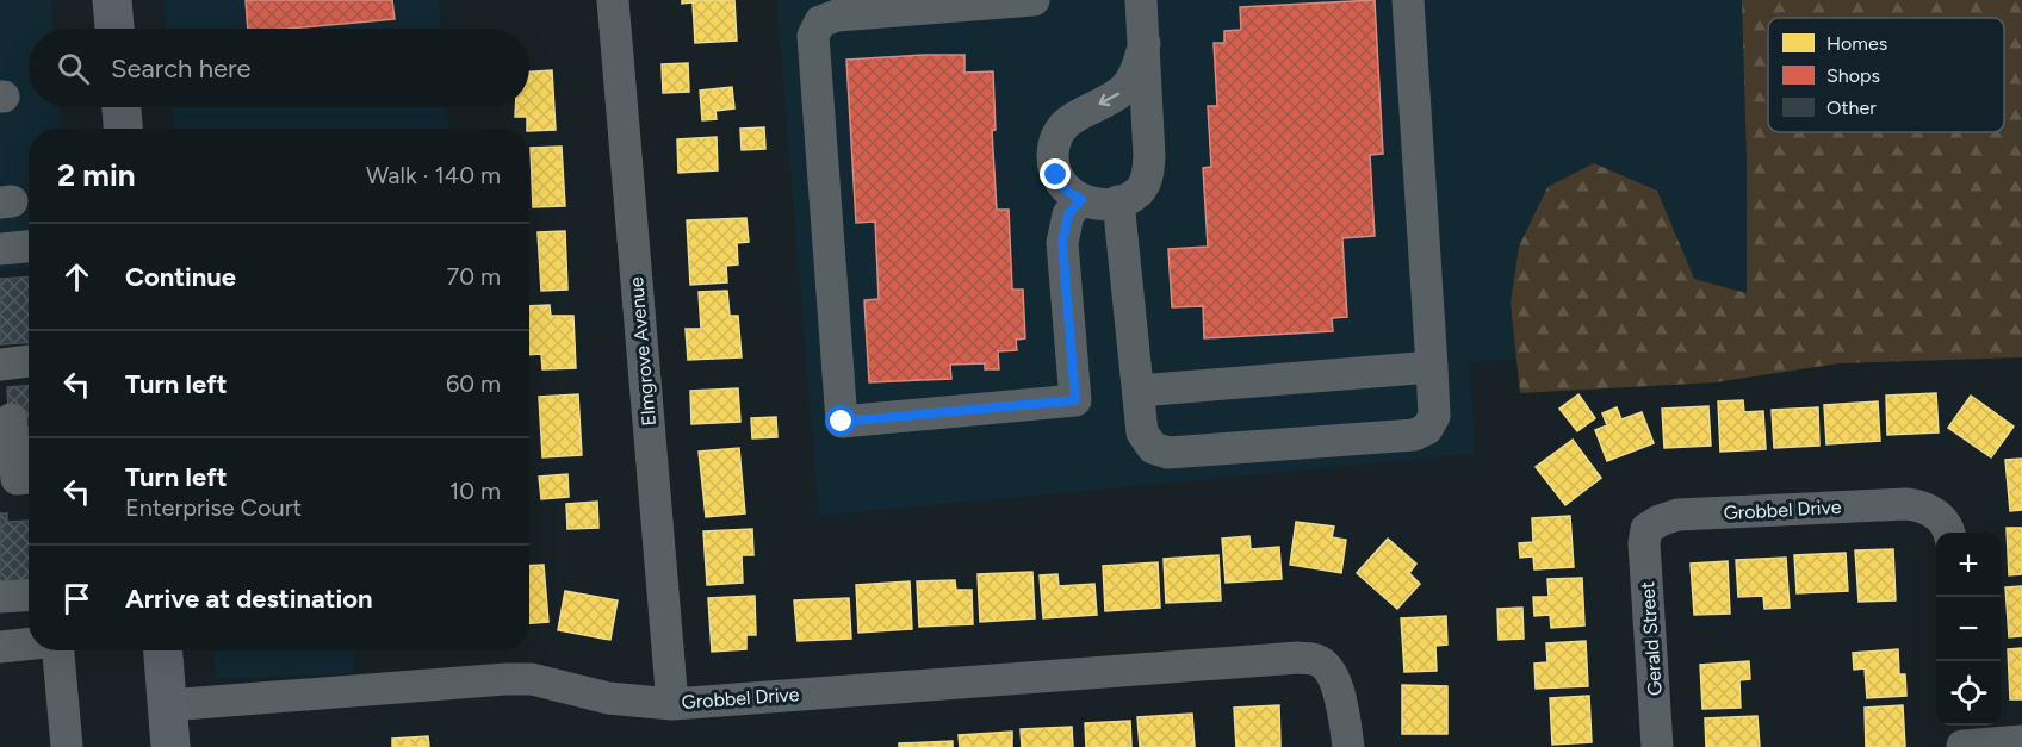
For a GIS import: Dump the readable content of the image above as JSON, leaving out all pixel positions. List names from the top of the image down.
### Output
{
  "streets": {
    "street": ["Elmgrove Avenue", "Grobbel Drive", "Gerald Street"]
  },
  "crossings": [
    ["Elmgrove Avenue", "Grobbel Drive"],
    ["Grobbel Drive", "Gerald Street"]
  ],
  "legend": ["Homes", "Shops", "Other"],
  "page": {
    "search": "Search here",
    "heading": ["2 min", "Walk · 140 m"],
    "list": [
      ["Continue", "70 m"],
      ["Turn left", "60 m"],
      ["Turn left", "Enterprise Court", "10 m"],
      "Arrive at destination"
    ],
    "map_buttons": ["+", "−"]
  }
}
